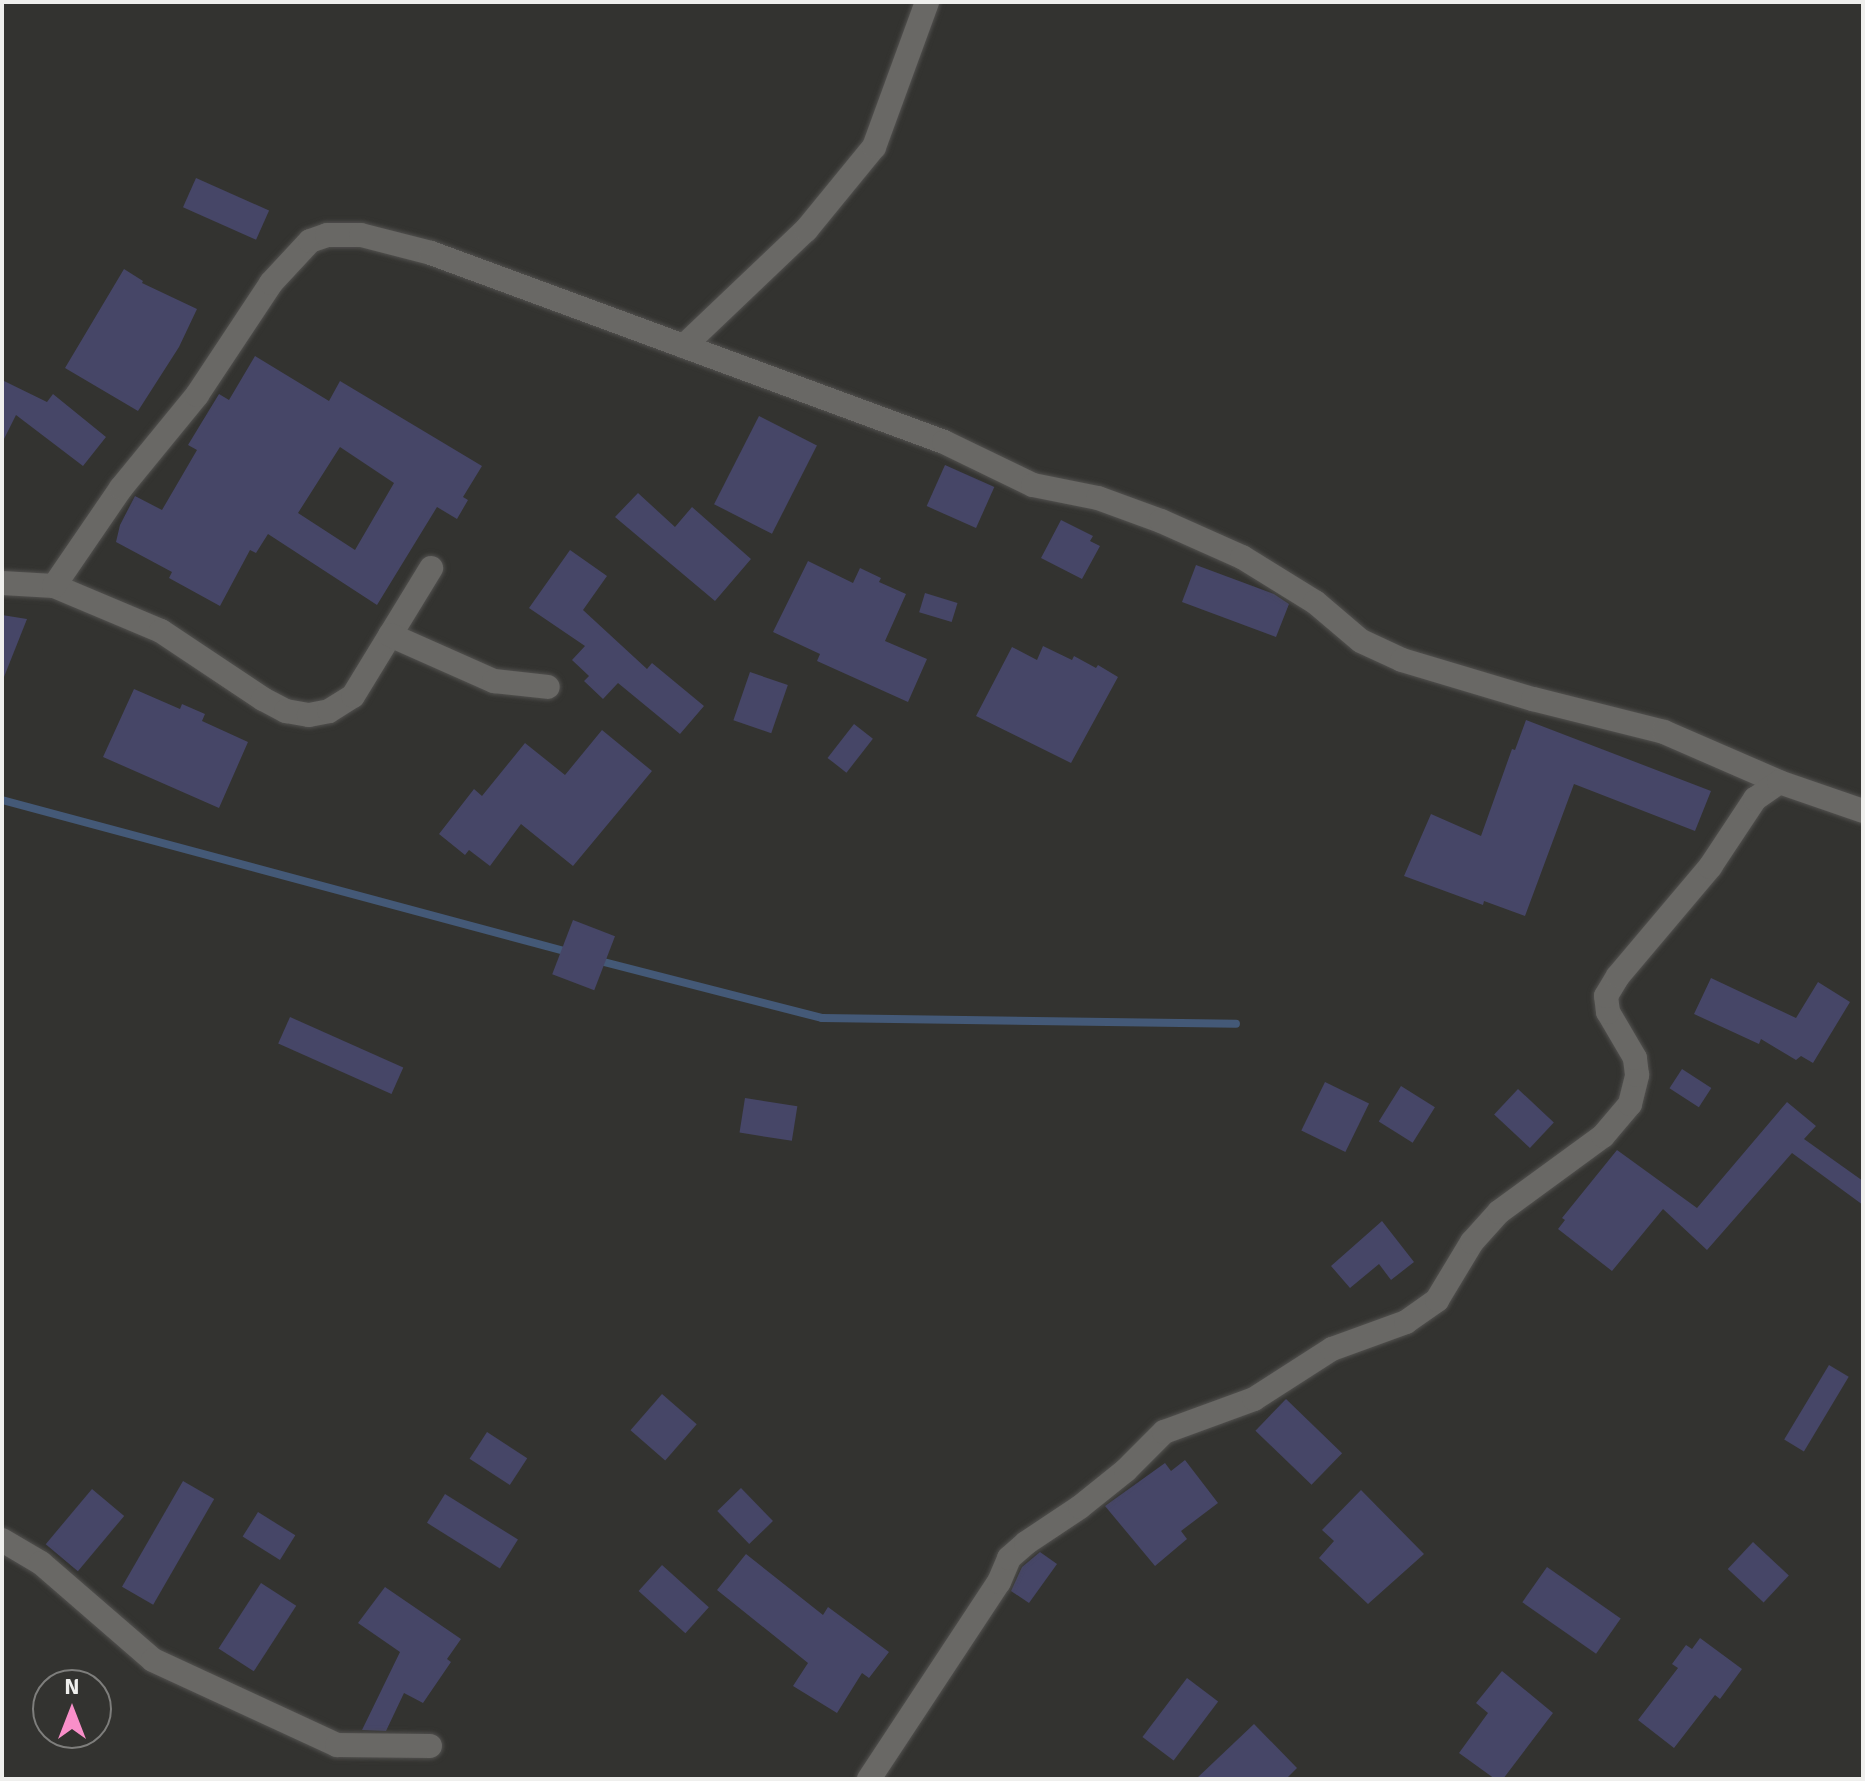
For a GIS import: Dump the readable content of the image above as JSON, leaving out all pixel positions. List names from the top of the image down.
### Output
{
  "north": "top"
}
